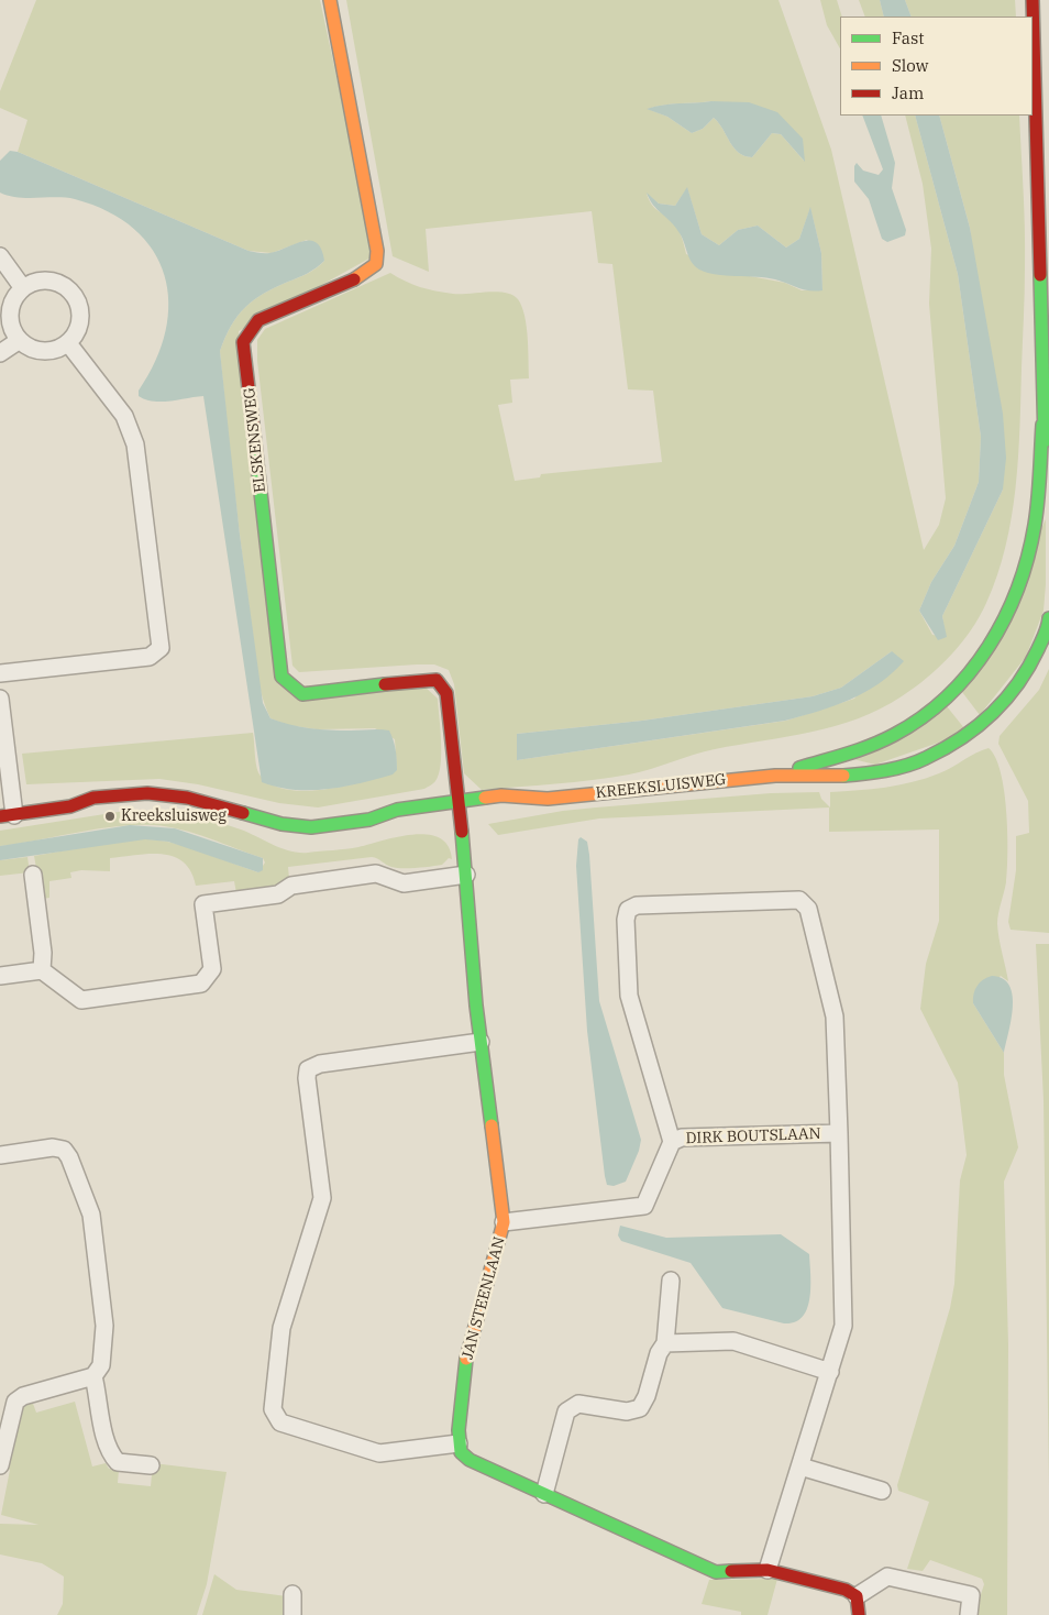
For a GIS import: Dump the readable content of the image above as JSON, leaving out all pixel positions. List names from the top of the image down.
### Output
{
  "streets": {
    "street": [
      "ELSKENSWEG",
      "KREEKSLUISWEG",
      "DIRK BOUTSLAAN",
      "JAN STEENLAAN"
    ]
  },
  "crossings": [
    ["ELSKENSWEG", "KREEKSLUISWEG"],
    ["ELSKENSWEG", "JAN STEENLAAN"],
    ["KREEKSLUISWEG", "JAN STEENLAAN"],
    ["DIRK BOUTSLAAN", "JAN STEENLAAN"]
  ],
  "places": ["Kreeksluisweg"],
  "legend": ["Fast", "Slow", "Jam"]
}
